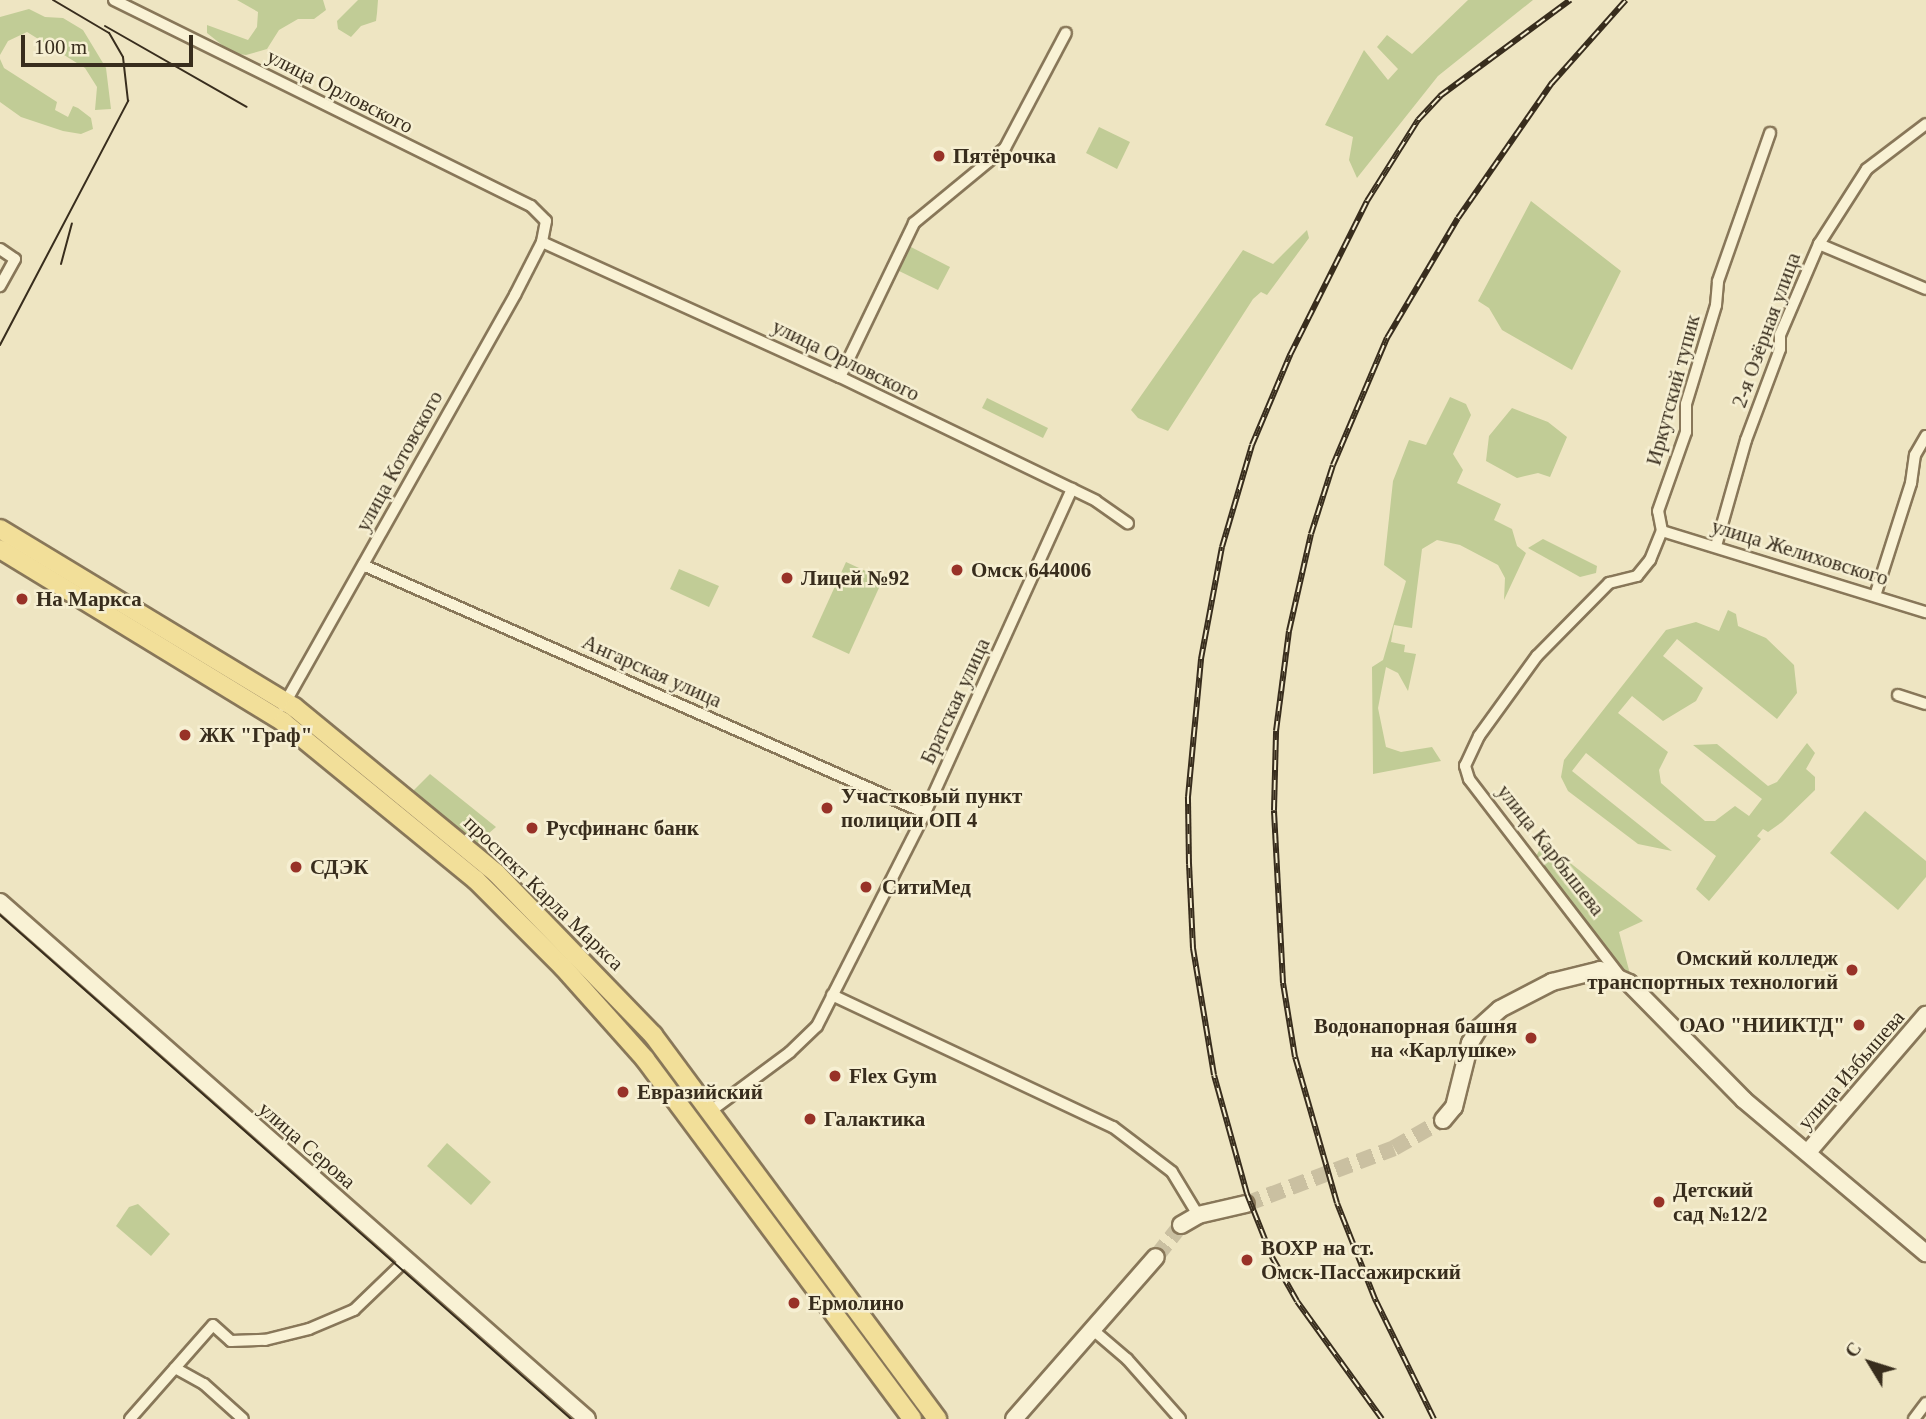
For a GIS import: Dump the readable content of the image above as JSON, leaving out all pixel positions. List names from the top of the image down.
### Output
{
  "streets": {
    "main road": [
      "улица Карбышева",
      "проспект Карла Маркса",
      "улица Избышева",
      "улица Серова"
    ],
    "street": [
      "улица Орловского",
      "2-я Озёрная улица",
      "Иркутский тупик",
      "улица Котовского",
      "улица Желиховского",
      "Ангарская улица",
      "Братская улица"
    ]
  },
  "crossings": [
    ["улица Орловского", "улица Котовского"],
    ["улица Орловского", "Братская улица"],
    ["2-я Озёрная улица", "улица Желиховского"],
    ["Иркутский тупик", "улица Желиховского"],
    ["Иркутский тупик", "улица Карбышева"],
    ["улица Котовского", "Ангарская улица"],
    ["улица Котовского", "проспект Карла Маркса"],
    ["Ангарская улица", "Братская улица"],
    ["Братская улица", "проспект Карла Маркса"],
    ["улица Карбышева", "улица Избышева"]
  ],
  "places": [
    "Пятёрочка",
    "Омск 644006",
    "Лицей №92",
    "На Маркса",
    "ЖК \"Граф\"",
    "Участковый пункт полиции ОП 4",
    "Русфинанс банк",
    "СДЭК",
    "СитиМед",
    "Омский колледж транспортных технологий",
    "ОАО \"НИИКТД\"",
    "Водонапорная башня на «Карлушке»",
    "Flex Gym",
    "Евразийский",
    "Галактика",
    "Детский сад №12/2",
    "ВОХР на ст. Омск-Пассажирский",
    "Ермолино"
  ],
  "scale_bar": "100 m",
  "north": "top left"
}
